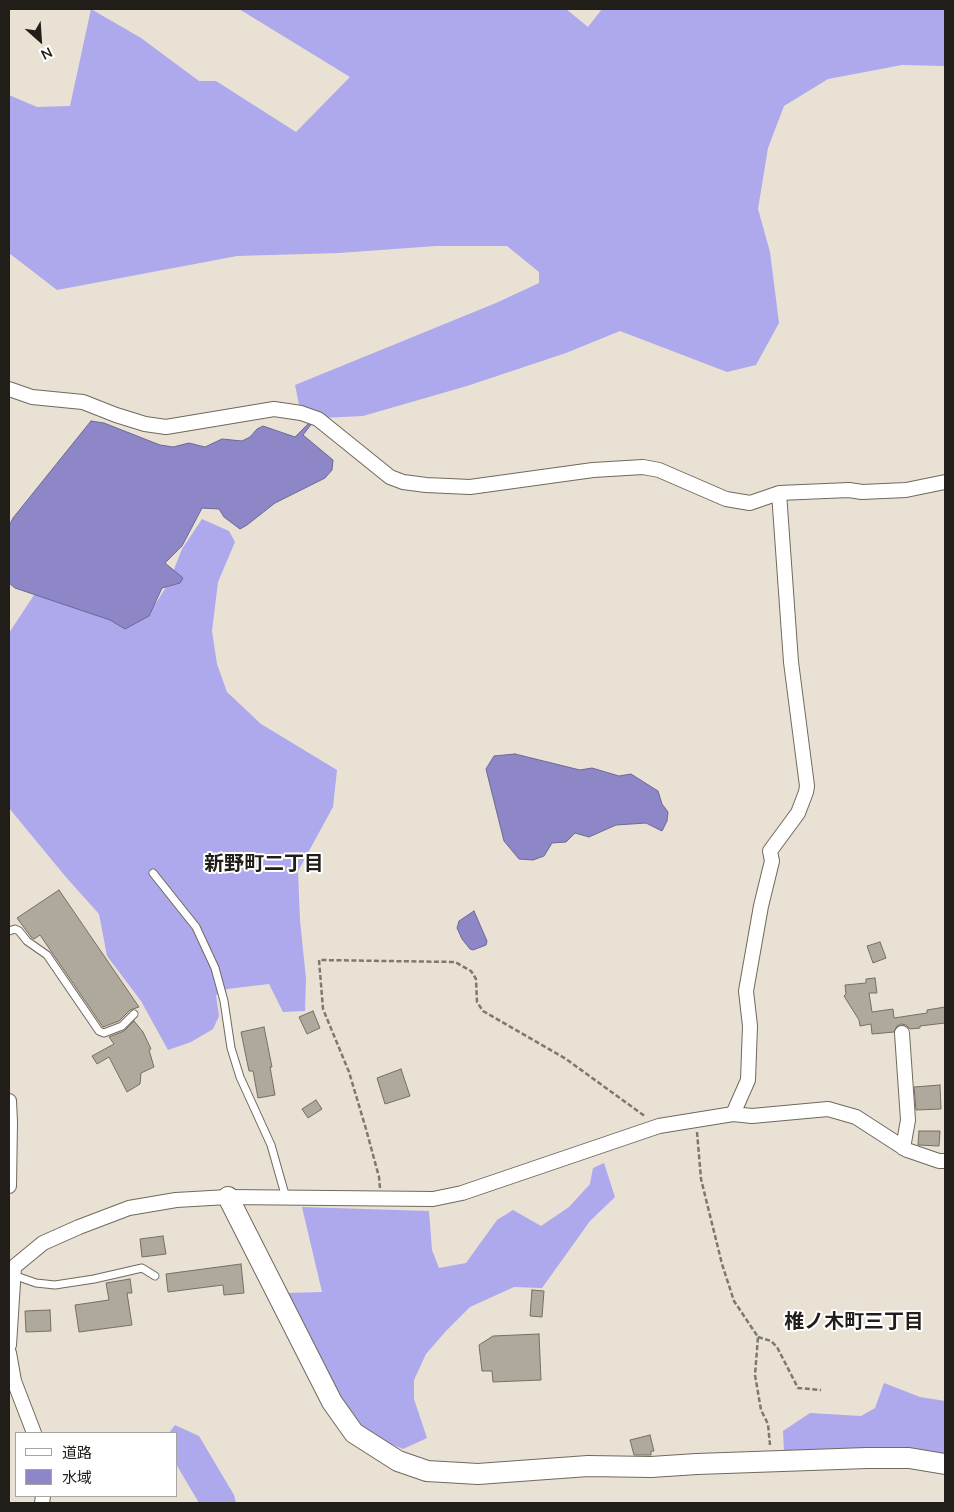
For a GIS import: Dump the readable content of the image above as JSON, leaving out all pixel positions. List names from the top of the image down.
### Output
{
  "districts": ["新野町二丁目", "椎ノ木町三丁目"],
  "legend": ["道路", "水域"],
  "north": "bottom right"
}
